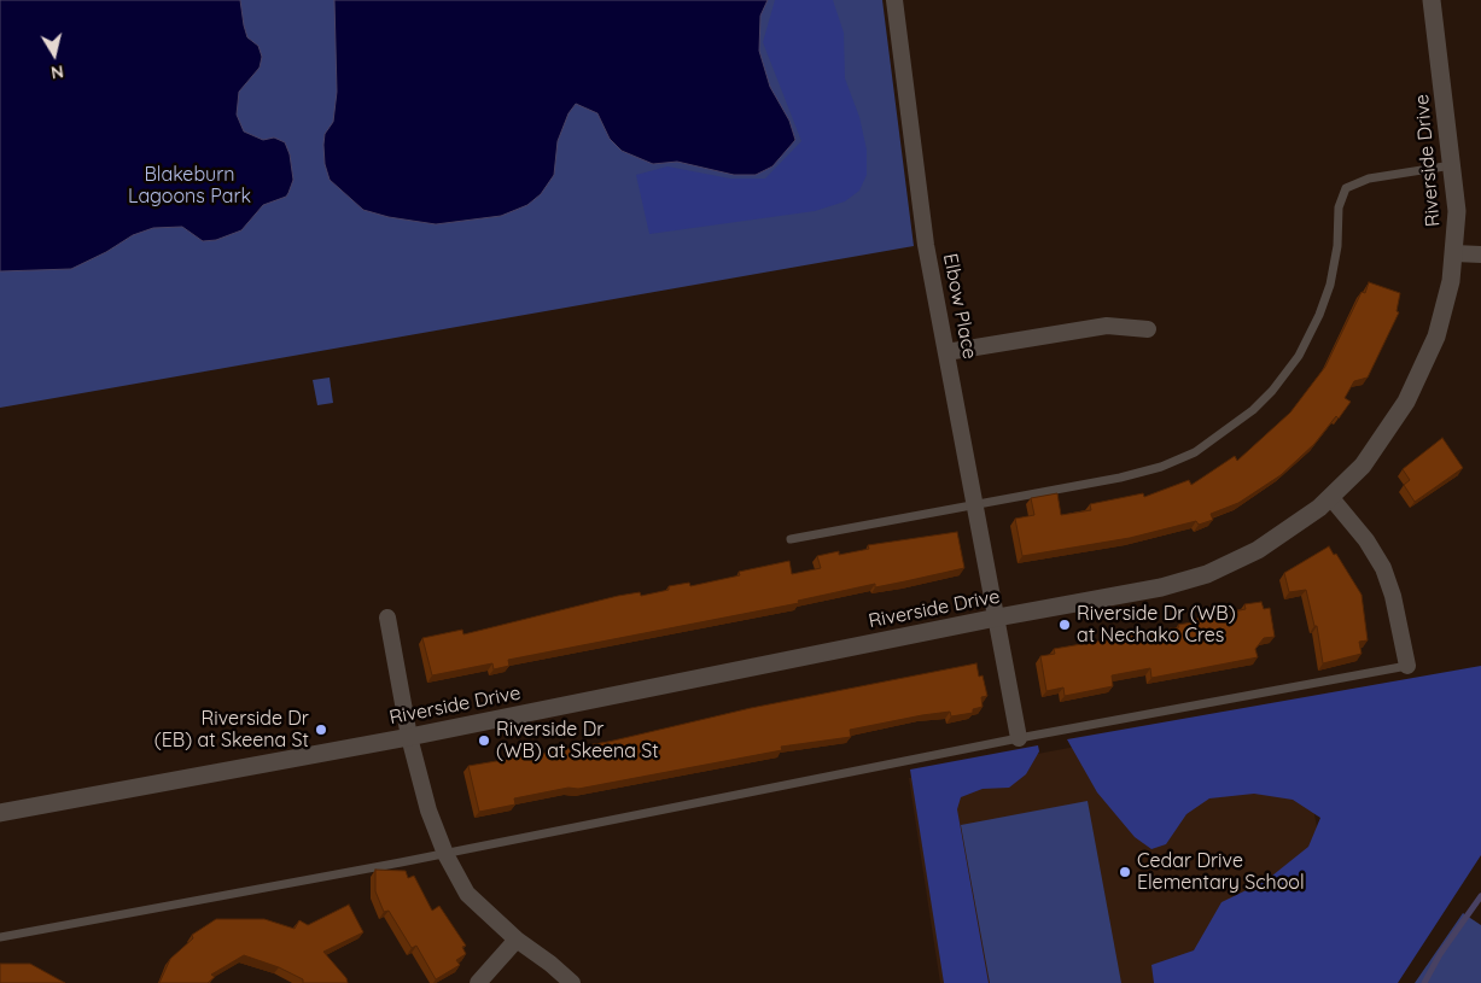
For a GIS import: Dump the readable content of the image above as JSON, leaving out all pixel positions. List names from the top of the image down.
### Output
{
  "streets": {
    "street": ["Riverside Drive", "Elbow Place"]
  },
  "crossings": [
    ["Riverside Drive", "Elbow Place"]
  ],
  "parks": ["Blakeburn Lagoons Park"],
  "places": [
    "Riverside Dr (WB) at Nechako Cres",
    "Riverside Dr (EB) at Skeena St",
    "Riverside Dr (WB) at Skeena St",
    "Cedar Drive Elementary School"
  ],
  "north": "bottom"
}
